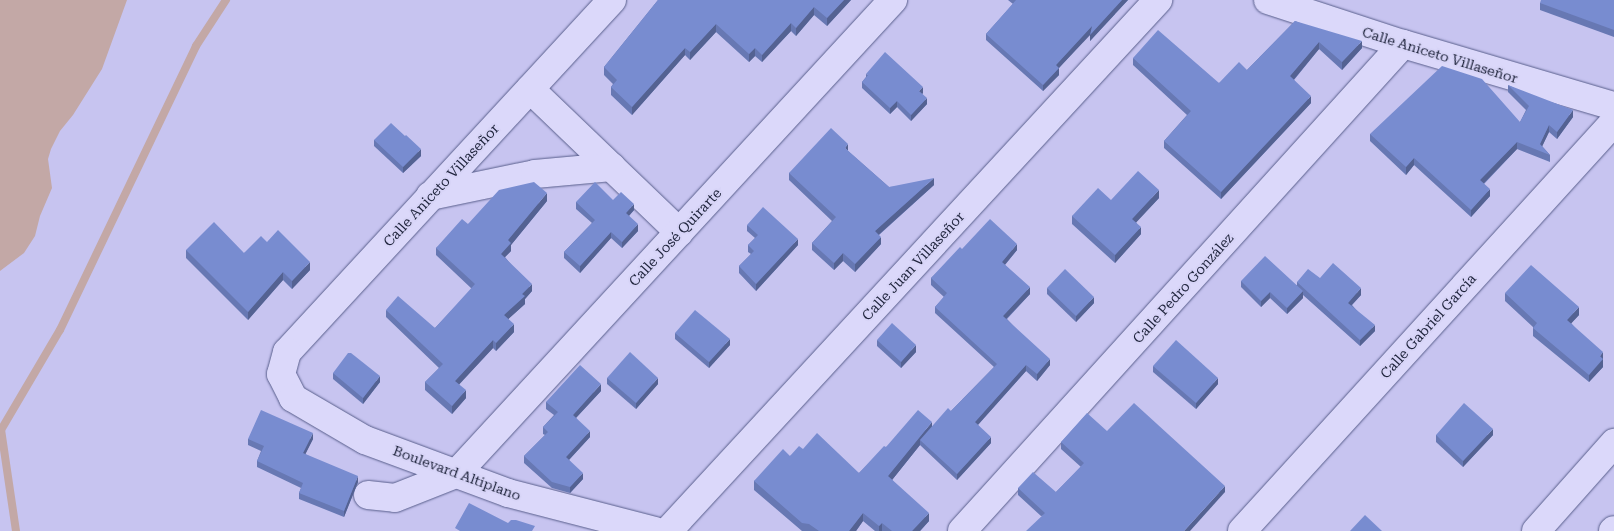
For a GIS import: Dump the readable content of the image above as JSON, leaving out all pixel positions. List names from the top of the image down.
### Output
{
  "streets": {
    "street": [
      "Calle Aniceto Villaseñor",
      "Calle José Quirarte",
      "Calle Juan Villaseñor",
      "Calle Pedro González",
      "Calle Gabriel García",
      "Boulevard Altiplano"
    ]
  },
  "crossings": [
    ["Calle Aniceto Villaseñor", "Calle Pedro González"],
    ["Calle Aniceto Villaseñor", "Boulevard Altiplano"],
    ["Calle José Quirarte", "Boulevard Altiplano"]
  ]
}
